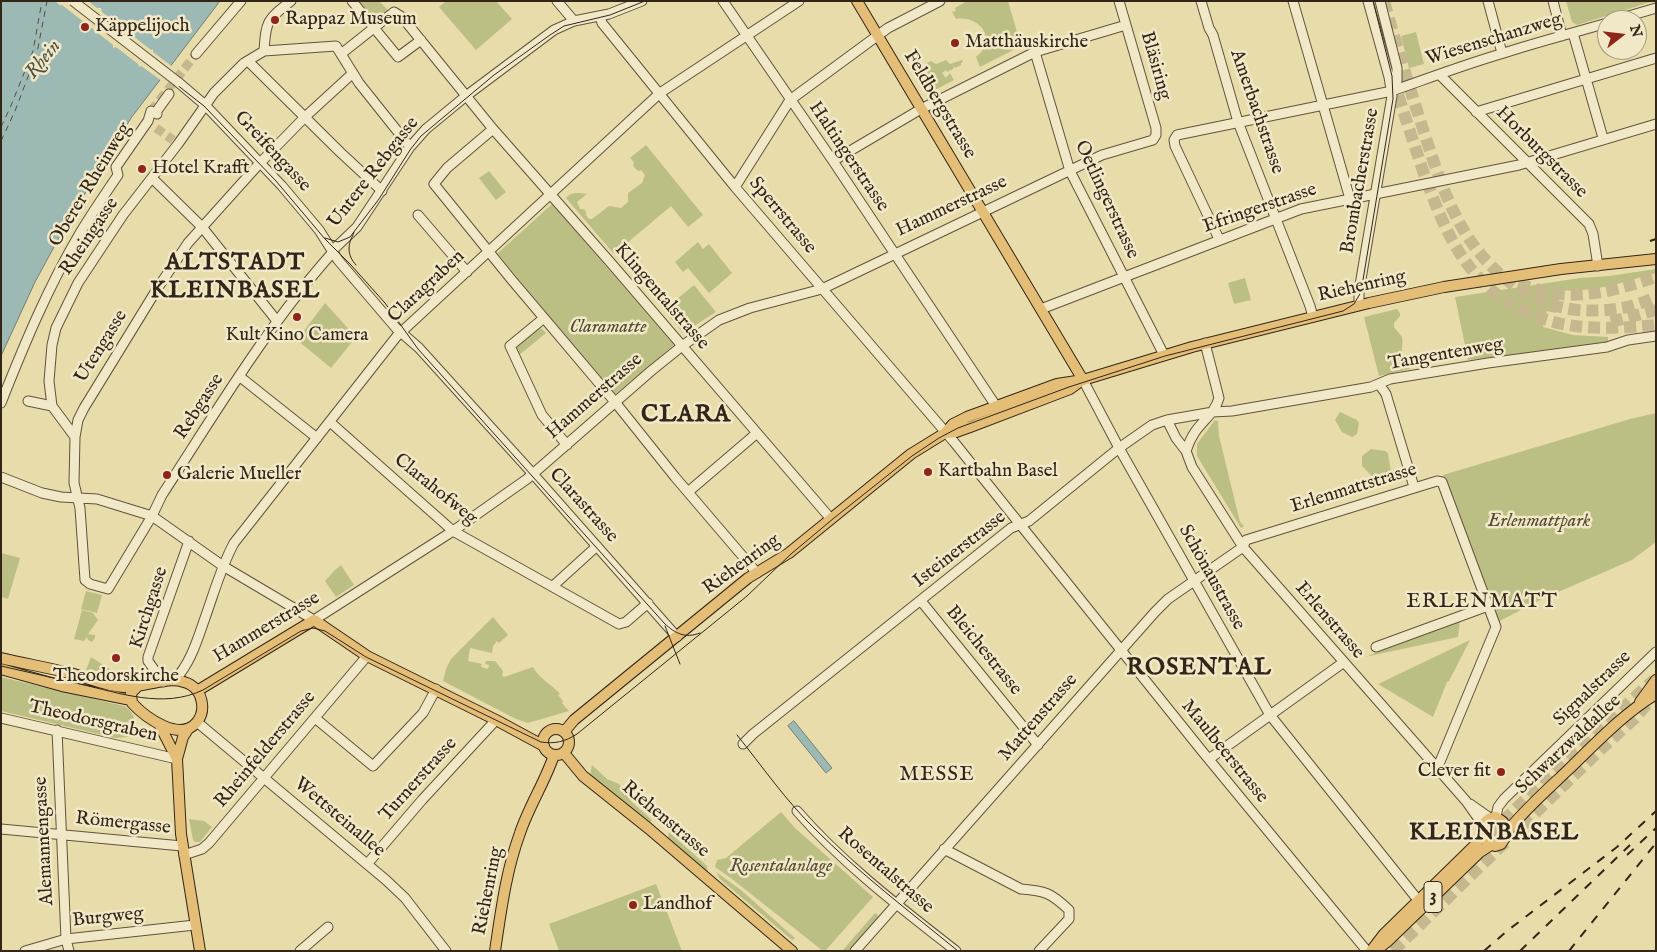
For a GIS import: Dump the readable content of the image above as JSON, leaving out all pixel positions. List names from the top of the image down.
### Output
{
  "streets": {
    "main road": [
      "Feldbergstrasse",
      "Hammerstrasse",
      "Riehenring",
      "Schwarzwaldallee",
      "Riehenstrasse",
      "3"
    ],
    "street": [
      "Wiesenschanzweg",
      "Bläsiring",
      "Amerbachstrasse",
      "Greifengasse",
      "Horburgstrasse",
      "Haltingerstrasse",
      "Untere Rebgasse",
      "Brombacherstrasse",
      "Oberer Rheinweg",
      "Oetlingerstrasse",
      "Efringerstrasse",
      "Sperrstrasse",
      "Rheingasse",
      "Claragraben",
      "Klingentalstrasse",
      "Utengasse",
      "Tangentenweg",
      "Rebgasse",
      "Erlenmattstrasse",
      "Clarahofweg",
      "Clarastrasse",
      "Isteinerstrasse",
      "Schönaustrasse",
      "Kirchgasse",
      "Erlenstrasse",
      "Bleichestrasse",
      "Signalstrasse",
      "Mattenstrasse",
      "Theodorsgraben",
      "Rheinfelderstrasse",
      "Maulbeerstrasse",
      "Turnerstrasse",
      "Wettsteinallee",
      "Römergasse",
      "Alemannengasse",
      "Rosentalstrasse",
      "Burgweg"
    ]
  },
  "crossings": [
    ["Wiesenschanzweg", "Horburgstrasse"],
    ["Wiesenschanzweg", "Brombacherstrasse"],
    ["Bläsiring", "Hammerstrasse"],
    ["Feldbergstrasse", "Hammerstrasse"],
    ["Feldbergstrasse", "Efringerstrasse"],
    ["Feldbergstrasse", "Riehenring"],
    ["Feldbergstrasse", "Schönaustrasse"],
    ["Amerbachstrasse", "Efringerstrasse"],
    ["Amerbachstrasse", "Riehenring"],
    ["Greifengasse", "Untere Rebgasse"],
    ["Greifengasse", "Rheingasse"],
    ["Greifengasse", "Claragraben"],
    ["Greifengasse", "Utengasse"],
    ["Greifengasse", "Rebgasse"],
    ["Greifengasse", "Clarastrasse"],
    ["Horburgstrasse", "Efringerstrasse"],
    ["Horburgstrasse", "Riehenring"],
    ["Haltingerstrasse", "Hammerstrasse"],
    ["Haltingerstrasse", "Claragraben"],
    ["Haltingerstrasse", "Riehenring"],
    ["Untere Rebgasse", "Sperrstrasse"],
    ["Untere Rebgasse", "Klingentalstrasse"],
    ["Untere Rebgasse", "Rebgasse"],
    ["Brombacherstrasse", "Efringerstrasse"],
    ["Brombacherstrasse", "Riehenring"],
    ["Oetlingerstrasse", "Hammerstrasse"],
    ["Oetlingerstrasse", "Efringerstrasse"],
    ["Oetlingerstrasse", "Riehenring"],
    ["Hammerstrasse", "Sperrstrasse"],
    ["Hammerstrasse", "Claragraben"],
    ["Hammerstrasse", "Klingentalstrasse"],
    ["Hammerstrasse", "Clarahofweg"],
    ["Hammerstrasse", "Clarastrasse"],
    ["Hammerstrasse", "Kirchgasse"],
    ["Hammerstrasse", "Wettsteinallee"],
    ["Sperrstrasse", "Claragraben"],
    ["Sperrstrasse", "Riehenring"],
    ["Sperrstrasse", "Maulbeerstrasse"],
    ["Claragraben", "Klingentalstrasse"],
    ["Claragraben", "Clarahofweg"],
    ["Claragraben", "Clarastrasse"],
    ["Claragraben", "Kirchgasse"],
    ["Claragraben", "Wettsteinallee"],
    ["Riehenring", "Klingentalstrasse"],
    ["Riehenring", "Clarastrasse"],
    ["Riehenring", "Schönaustrasse"],
    ["Riehenring", "Maulbeerstrasse"],
    ["Riehenring", "Riehenstrasse"],
    ["Utengasse", "Rebgasse"],
    ["Tangentenweg", "Isteinerstrasse"],
    ["Erlenmattstrasse", "Erlenstrasse"],
    ["Erlenmattstrasse", "Mattenstrasse"],
    ["Clarahofweg", "Clarastrasse"],
    ["Isteinerstrasse", "Schönaustrasse"],
    ["Isteinerstrasse", "Erlenstrasse"],
    ["Isteinerstrasse", "Bleichestrasse"],
    ["Isteinerstrasse", "Maulbeerstrasse"],
    ["Schönaustrasse", "Mattenstrasse"],
    ["Schönaustrasse", "Schwarzwaldallee"],
    ["Kirchgasse", "Wettsteinallee"],
    ["Erlenstrasse", "Signalstrasse"],
    ["Erlenstrasse", "Mattenstrasse"],
    ["Erlenstrasse", "Schwarzwaldallee"],
    ["Bleichestrasse", "Mattenstrasse"],
    ["Signalstrasse", "Schwarzwaldallee"],
    ["Mattenstrasse", "Maulbeerstrasse"],
    ["Mattenstrasse", "Rosentalstrasse"],
    ["Theodorsgraben", "Alemannengasse"],
    ["Schwarzwaldallee", "3"],
    ["Rheinfelderstrasse", "Wettsteinallee"],
    ["Rheinfelderstrasse", "Römergasse"],
    ["Turnerstrasse", "Wettsteinallee"],
    ["Römergasse", "Alemannengasse"],
    ["Alemannengasse", "Burgweg"]
  ],
  "districts": [
    "ALTSTADT KLEINBASEL",
    "CLARA",
    "ERLENMATT",
    "ROSENTAL",
    "MESSE",
    "KLEINBASEL"
  ],
  "water": ["Rhein"],
  "parks": ["Claramatte", "Erlenmattpark", "Rosentalanlage"],
  "places": [
    "Rappaz Museum",
    "Käppelijoch",
    "Matthäuskirche",
    "Hotel Krafft",
    "Kult Kino Camera",
    "Kartbahn Basel",
    "Galerie Mueller",
    "Theodorskirche",
    "Clever fit",
    "Landhof"
  ],
  "north": "right"
}
